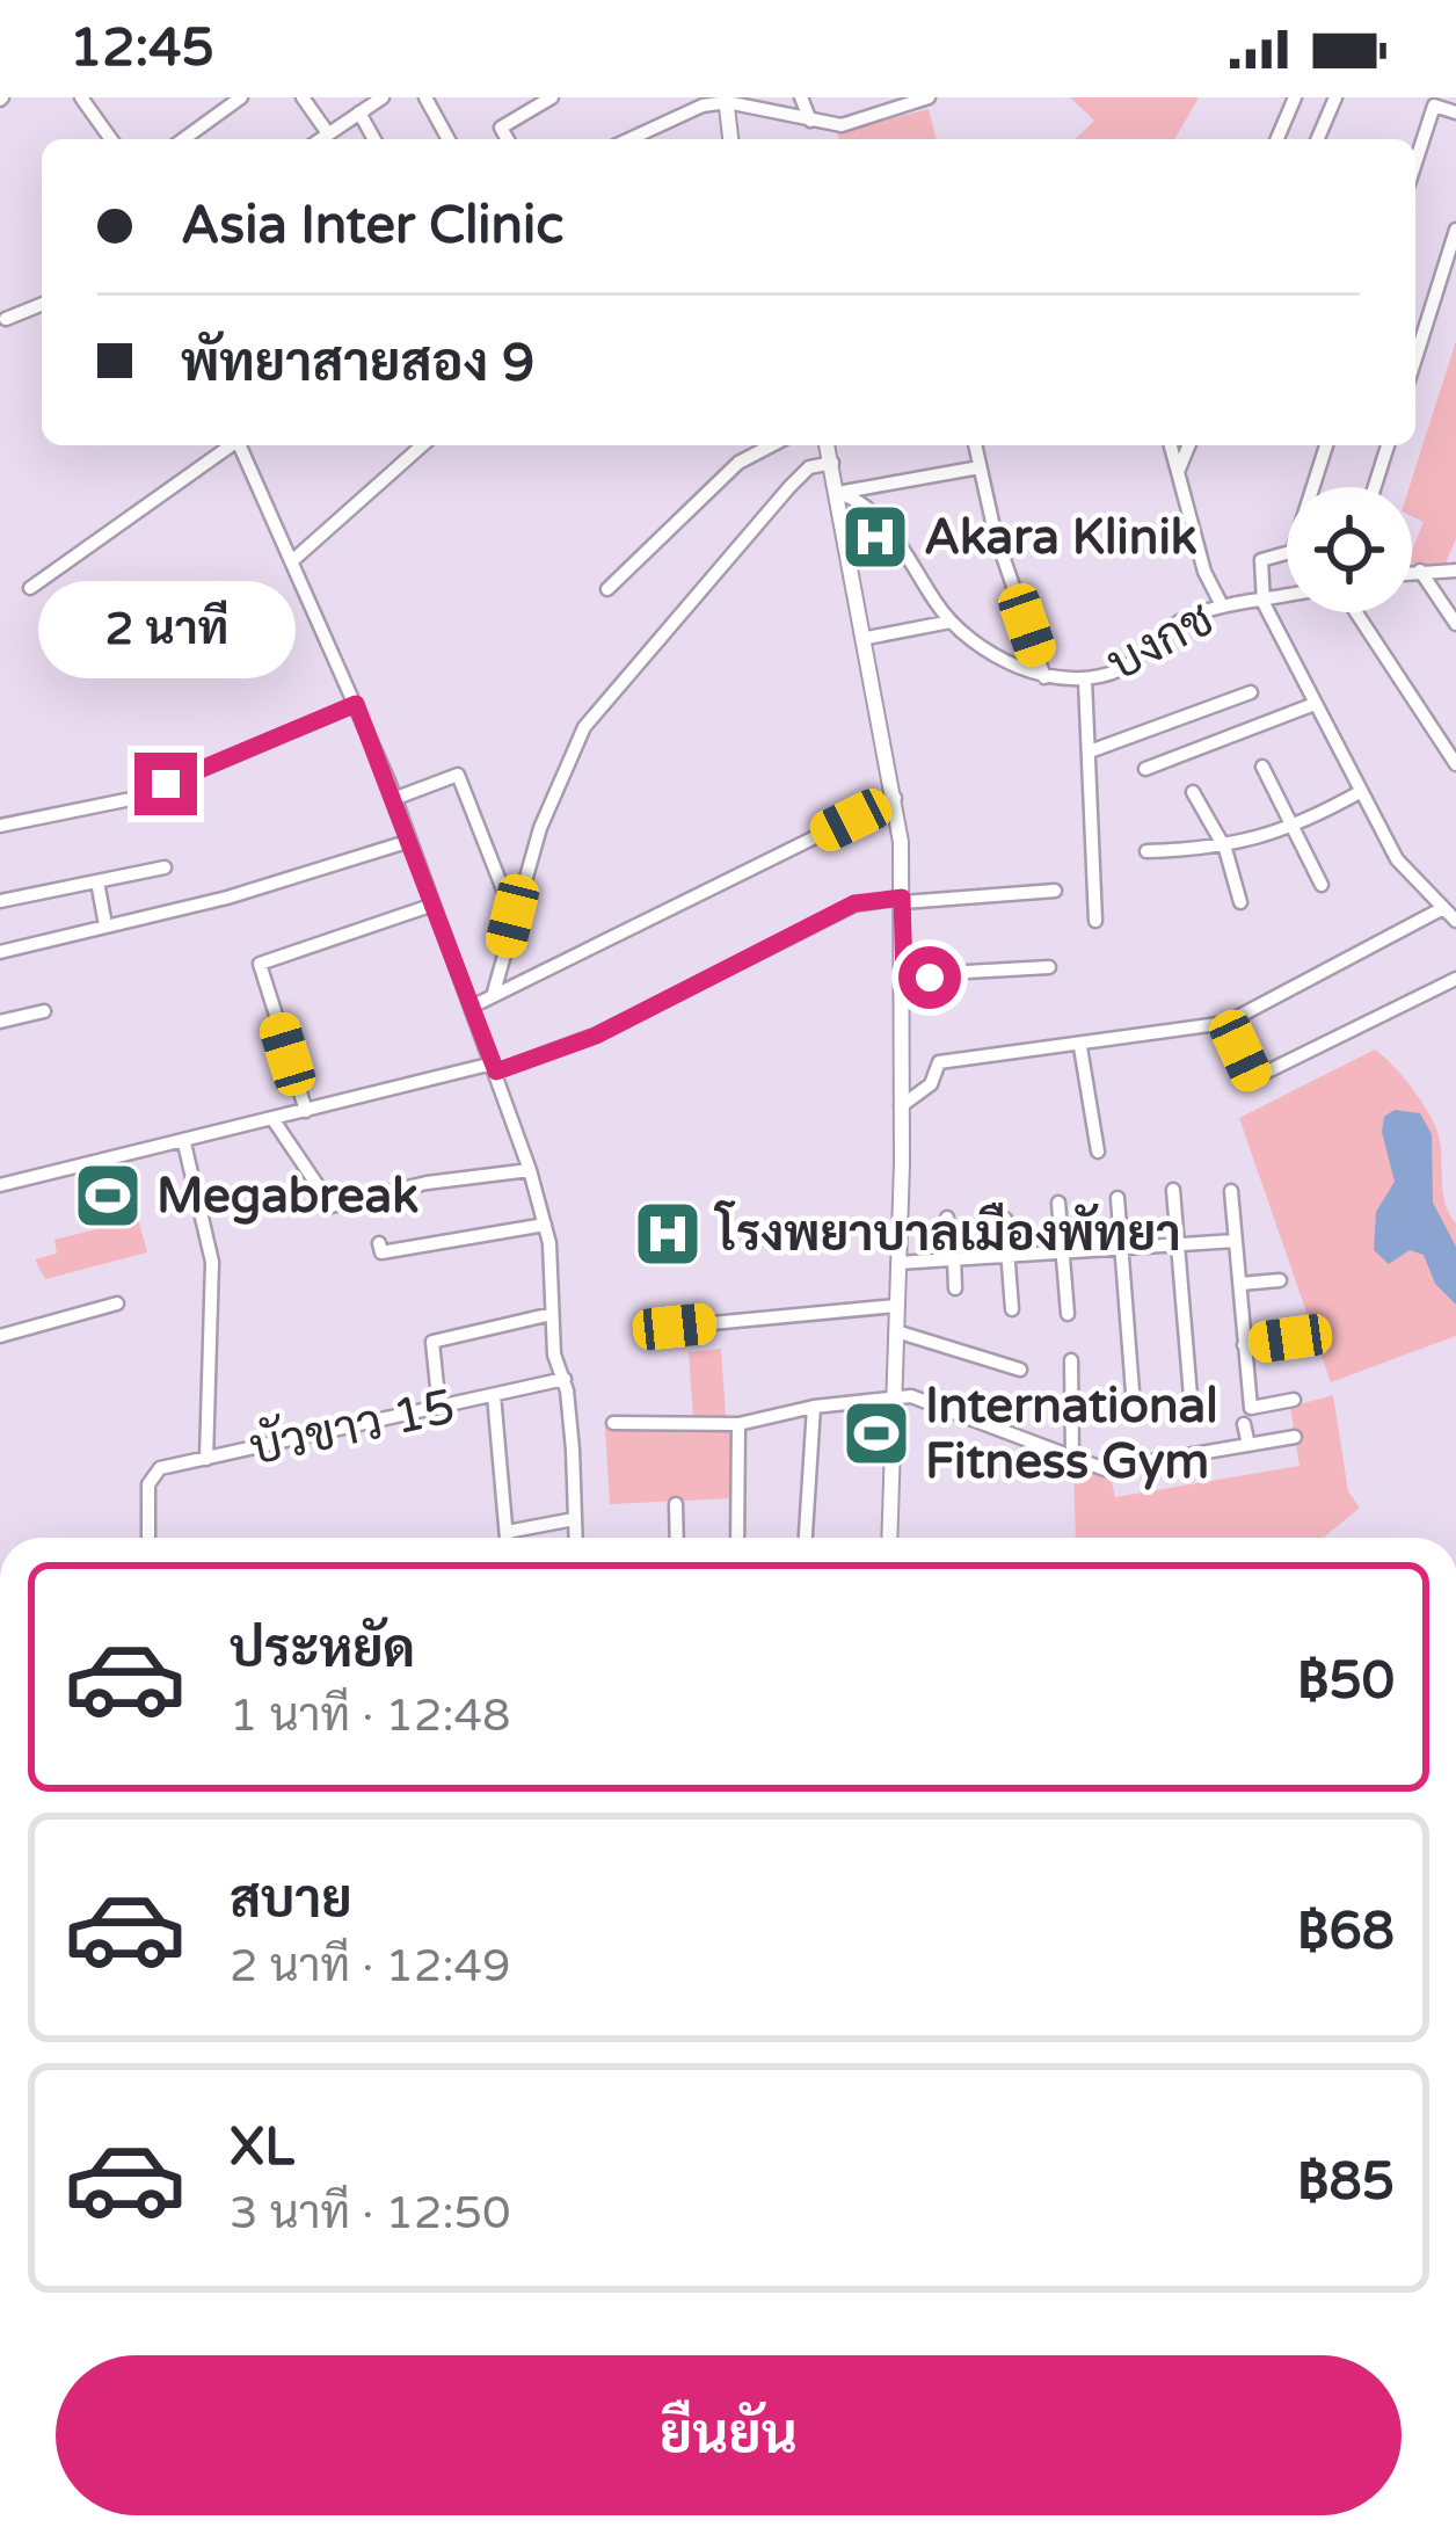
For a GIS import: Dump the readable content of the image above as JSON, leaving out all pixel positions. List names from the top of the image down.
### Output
{
  "streets": {
    "street": ["บงกช", "บัวขาว 15"]
  },
  "places": {
    "hospital": ["Akara Klinik", "โรงพยาบาลเมืองพัทยา"],
    "sports": ["Megabreak", "International Fitness Gym"]
  },
  "page": {
    "status": "12:45",
    "banner": ["Asia Inter Clinic", "พัทยาสายสอง 9"],
    "bubble": "2 นาที",
    "list": [
      {
        "name": "ประหยัด",
        "note": "1 นาที · 12:48",
        "value": "฿50"
      },
      {
        "name": "สบาย",
        "note": "2 นาที · 12:49",
        "value": "฿68"
      },
      {
        "name": "XL",
        "note": "3 นาที · 12:50",
        "value": "฿85"
      }
    ],
    "buttons": "ยืนยัน"
  }
}
